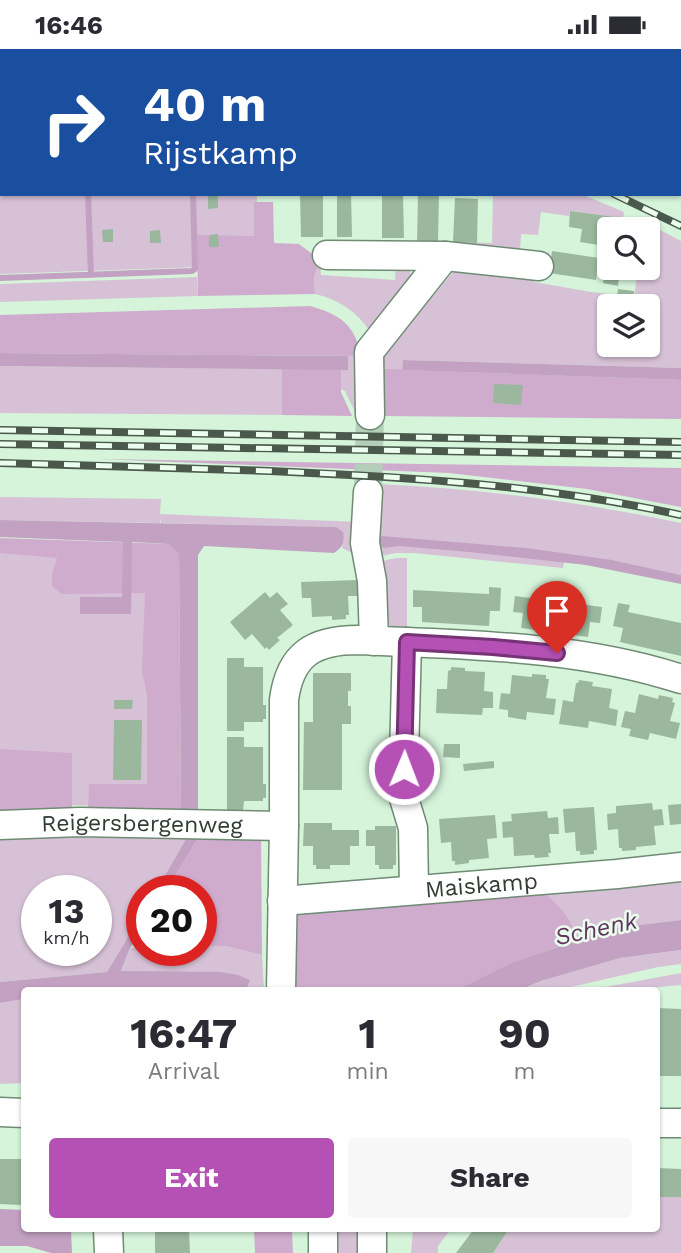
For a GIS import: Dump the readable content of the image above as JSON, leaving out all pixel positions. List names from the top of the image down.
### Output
{
  "streets": {
    "street": ["Reigersbergenweg", "Maiskamp"]
  },
  "water": ["Schenk"],
  "page": {
    "status": "16:46",
    "turn": ["40 m", "Rijstkamp"],
    "speed": "13 km/h",
    "limit": "20",
    "eta": [
      "16:47",
      "Arrival",
      "1",
      "min",
      "90",
      "m"
    ],
    "buttons": ["Exit", "Share"]
  }
}
